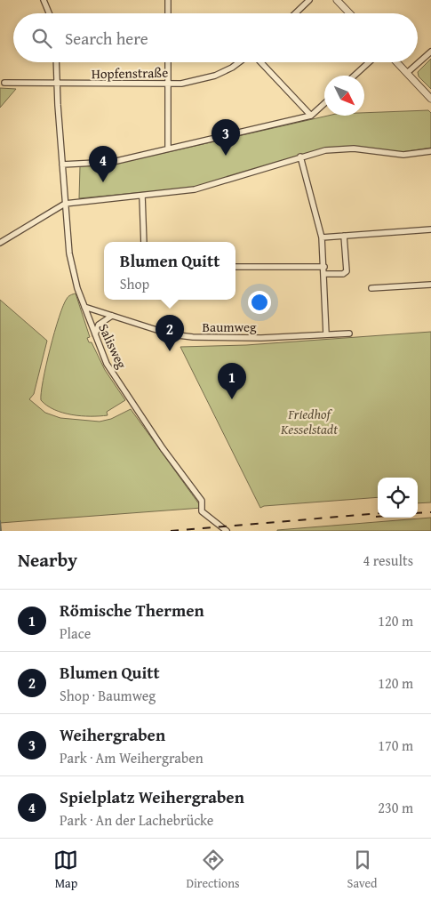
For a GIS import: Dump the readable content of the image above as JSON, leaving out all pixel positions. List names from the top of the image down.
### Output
{
  "streets": {
    "street": ["Hopfenstraße", "Baumweg", "Salisweg"]
  },
  "crossings": [
    ["Hopfenstraße", "Salisweg"],
    ["Baumweg", "Salisweg"]
  ],
  "parks": ["Friedhof Kesselstadt"],
  "north": "bottom right",
  "page": {
    "search": "Search here",
    "pins": [
      "3",
      "4",
      "2",
      "1"
    ],
    "popup": ["Blumen Quitt", "Shop"],
    "heading": ["Nearby", "4 results"],
    "list": [
      {
        "mark": "1",
        "name": "Römische Thermen",
        "note": "Place",
        "value": "120 m"
      },
      {
        "mark": "2",
        "name": "Blumen Quitt",
        "note": "Shop · Baumweg",
        "value": "120 m"
      },
      {
        "mark": "3",
        "name": "Weihergraben",
        "note": "Park · Am Weihergraben",
        "value": "170 m"
      },
      {
        "mark": "4",
        "name": "Spielplatz Weihergraben",
        "note": "Park · An der Lachebrücke",
        "value": "230 m"
      }
    ],
    "nav": ["Map", "Directions", "Saved"]
  }
}
